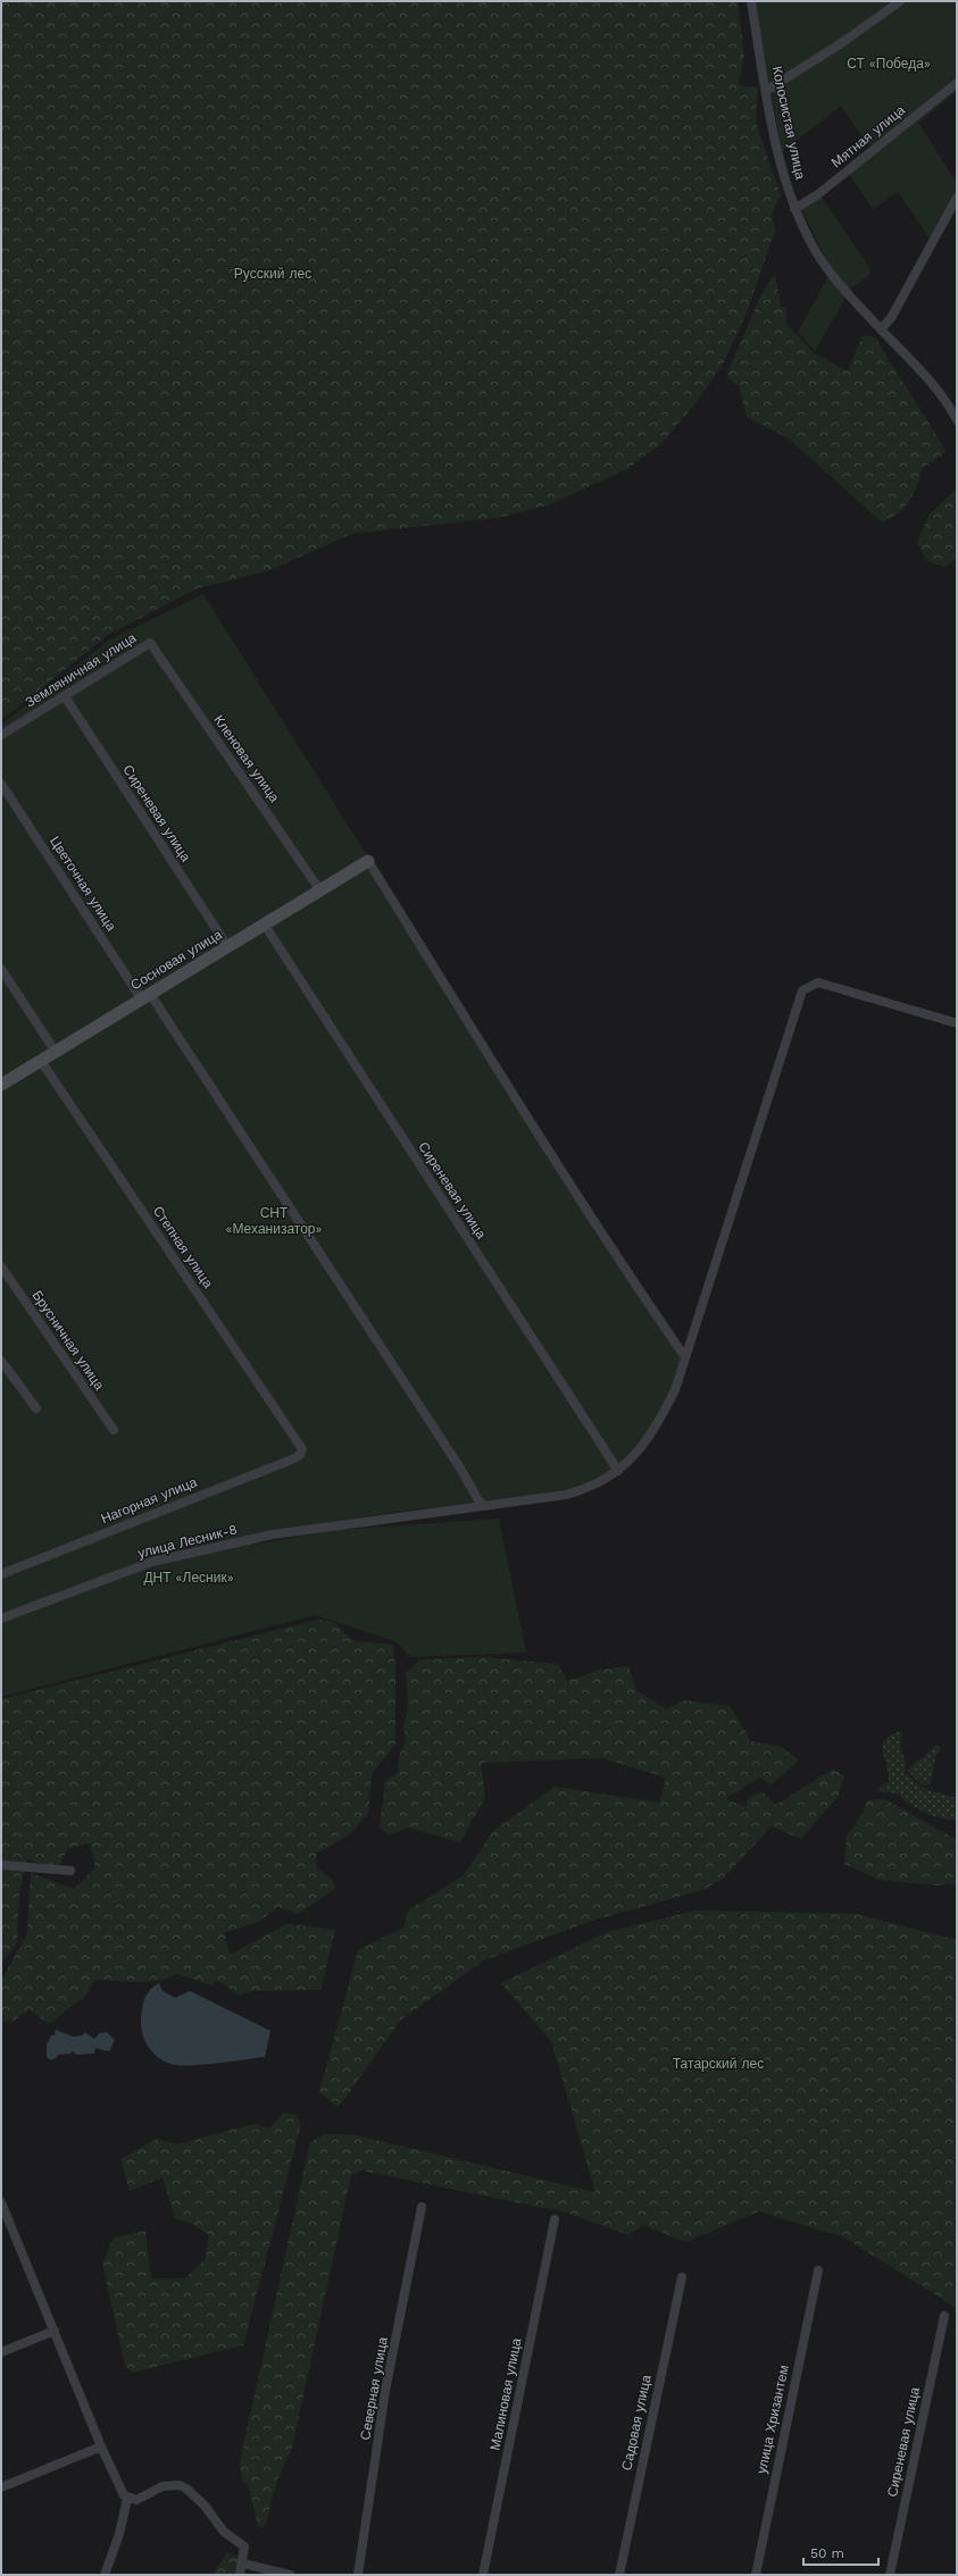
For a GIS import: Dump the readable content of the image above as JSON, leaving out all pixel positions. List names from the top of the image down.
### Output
{
  "streets": {
    "street": [
      "Колосистая улица",
      "Мятная улица",
      "Земляничная улица",
      "Кленовая улица",
      "Сиреневая улица",
      "Цветочная улица",
      "Сосновая улица",
      "Степная улица",
      "Брусничная улица",
      "Нагорная улица",
      "улица Лесник-8",
      "Северная улица",
      "Малиновая улица",
      "улица Хризантем",
      "Садовая улица"
    ]
  },
  "crossings": [
    ["Колосистая улица", "Мятная улица"],
    ["Земляничная улица", "Кленовая улица"],
    ["Земляничная улица", "Сиреневая улица"],
    ["Кленовая улица", "Сосновая улица"],
    ["Сиреневая улица", "Сосновая улица"],
    ["Сиреневая улица", "улица Лесник-8"],
    ["Цветочная улица", "Сосновая улица"],
    ["Цветочная улица", "улица Лесник-8"],
    ["Сосновая улица", "Степная улица"],
    ["Степная улица", "Нагорная улица"]
  ],
  "parks": [
    "СТ «Победа»",
    "Русский лес",
    "СНТ «Механизатор»",
    "ДНТ «Лесник»",
    "Татарский лес"
  ],
  "scale_bar": "50 m"
}
